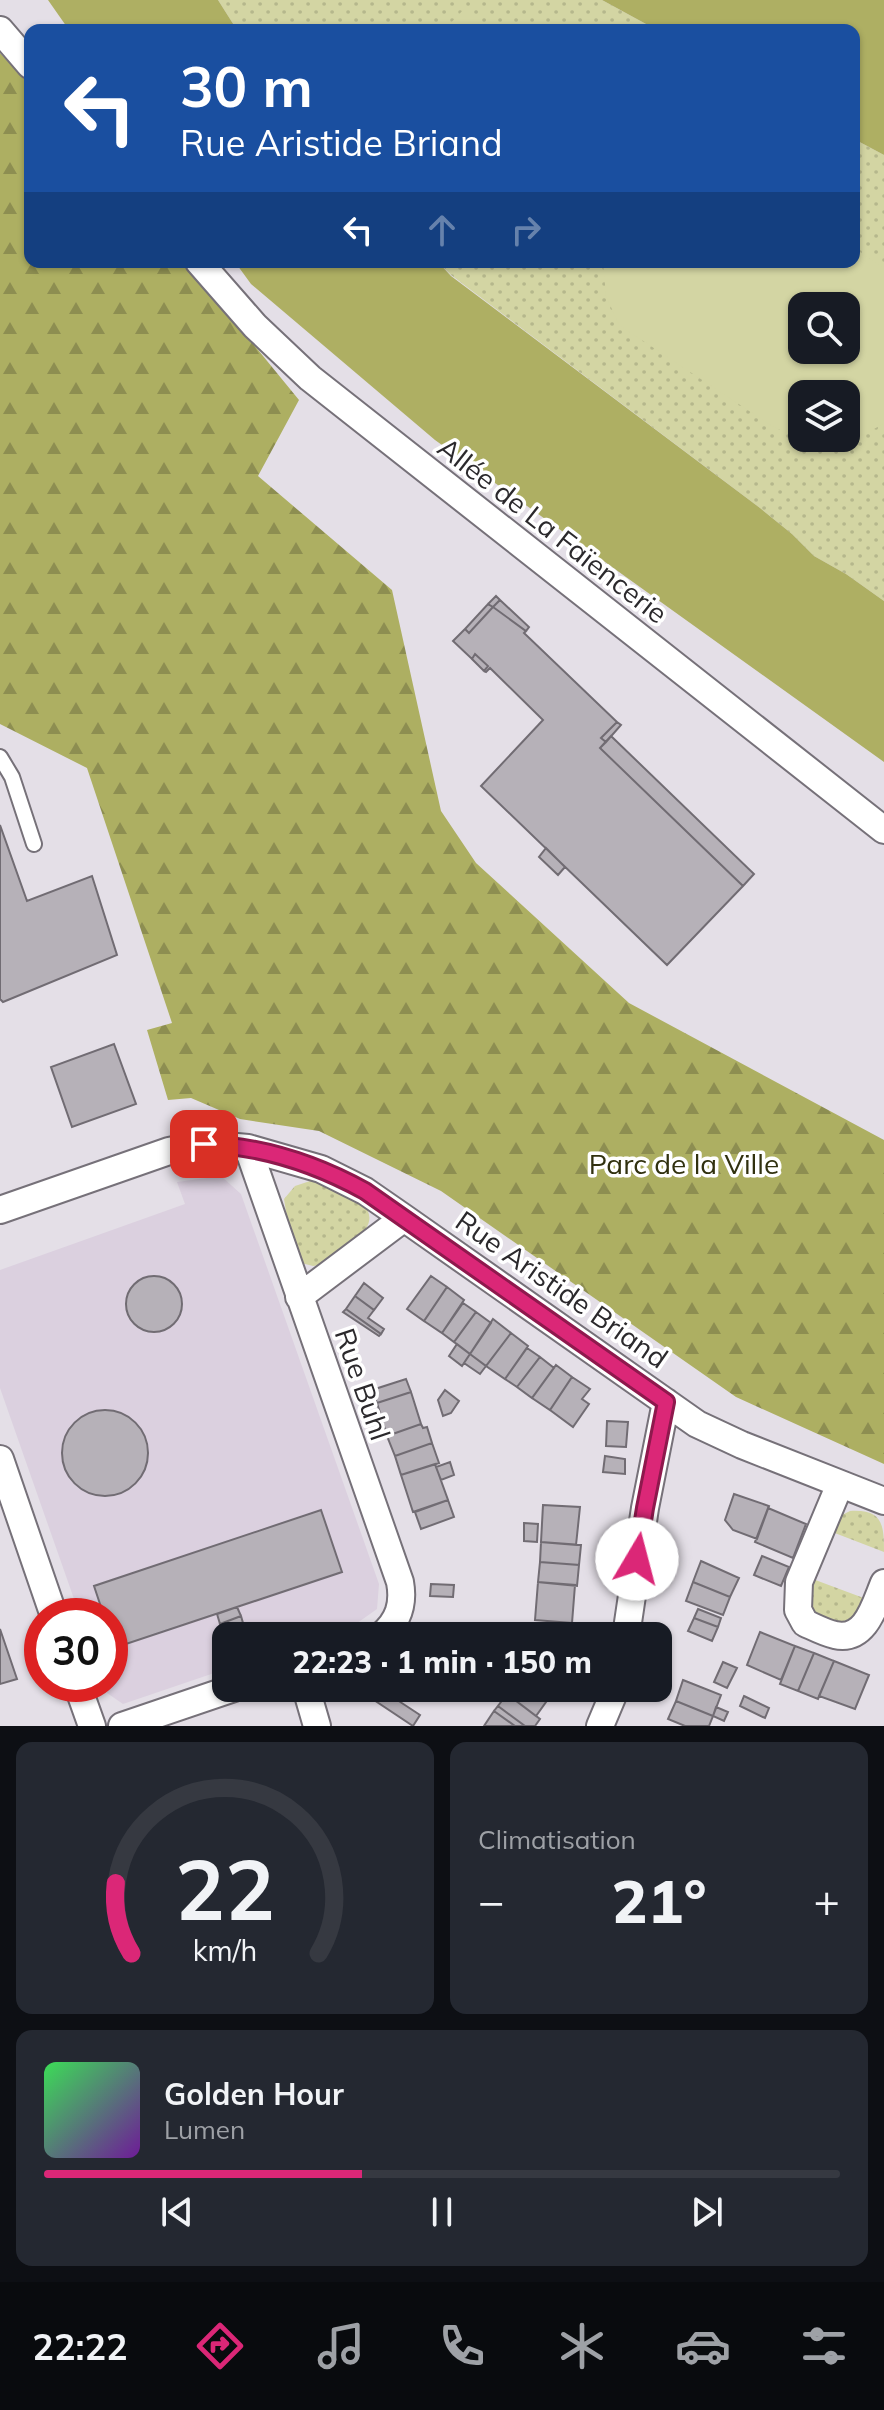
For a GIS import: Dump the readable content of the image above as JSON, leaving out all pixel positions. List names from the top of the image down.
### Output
{
  "streets": {
    "street": ["Allée de La Faïencerie", "Rue Aristide Briand", "Rue Buhl"]
  },
  "crossings": [
    ["Rue Aristide Briand", "Rue Buhl"]
  ],
  "parks": ["Parc de la Ville"],
  "page": {
    "turn": ["30 m", "Rue Aristide Briand"],
    "limit": "30",
    "trip": "22:23 · 1 min · 150 m",
    "tile": "Climatisation",
    "heat": ["−", "21°", "+"],
    "song": ["Golden Hour", "Lumen"],
    "tabs": "22:22",
    "gauge": ["22", "km/h"]
  }
}
